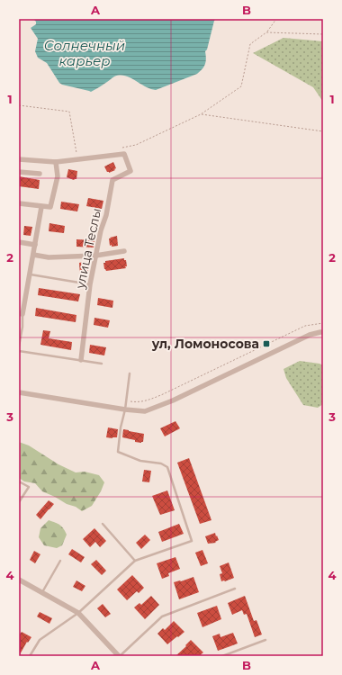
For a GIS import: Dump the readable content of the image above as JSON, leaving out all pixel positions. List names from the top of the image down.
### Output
{
  "streets": {
    "street": ["улица Теслы"]
  },
  "water": ["Солнечный карьер"],
  "places": {
    "transit": ["ул, Ломоносова"]
  },
  "grid": {
    "columns": ["A", "B"],
    "rows": [
      "1",
      "2",
      "3",
      "4"
    ]
  }
}
